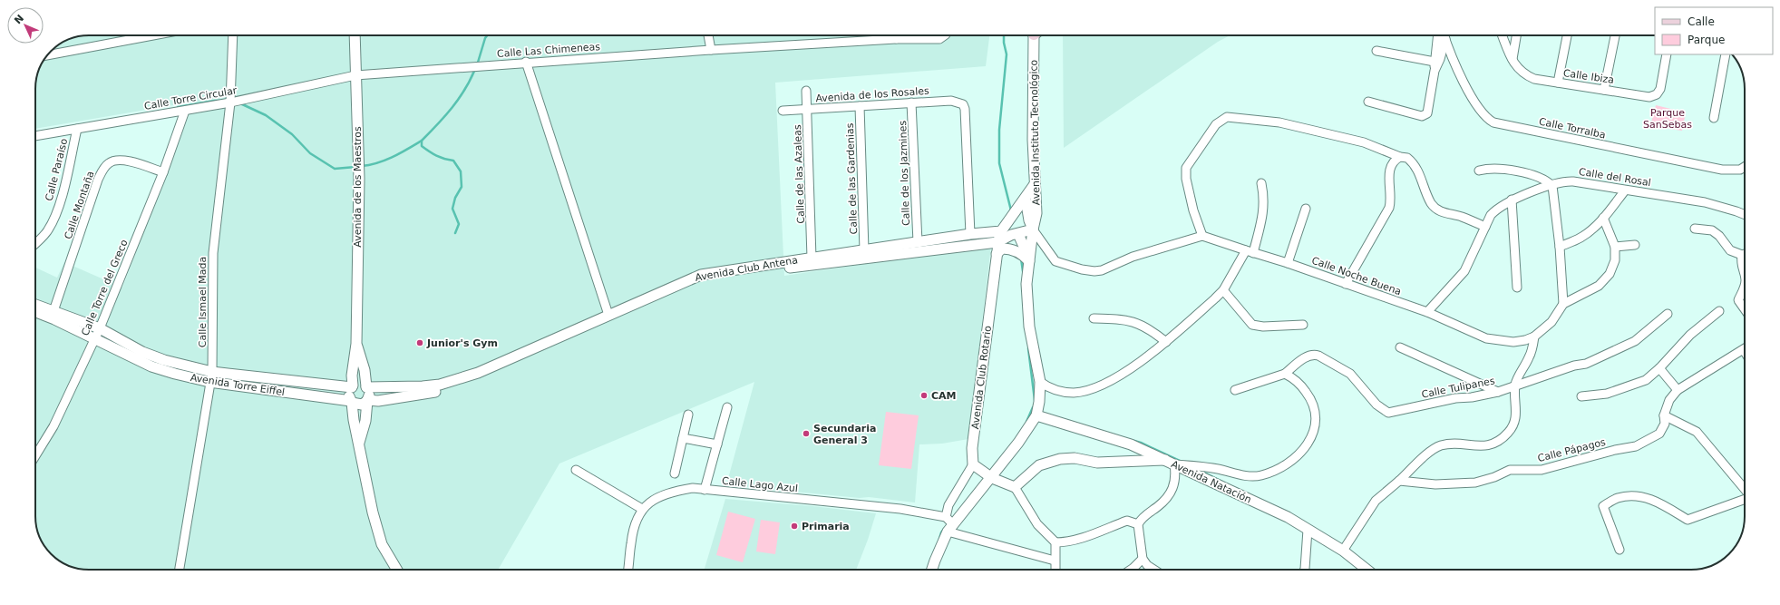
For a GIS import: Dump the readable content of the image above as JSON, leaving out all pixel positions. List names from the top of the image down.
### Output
{
  "streets": {
    "street": [
      "Calle Las Chimeneas",
      "Calle Ibiza",
      "Avenida de los Rosales",
      "Calle Torre Circular",
      "Calle Torralba",
      "Avenida Instituto Tecnológico",
      "Calle Paraíso",
      "Calle de los Jazmines",
      "Calle de las Azaleas",
      "Calle del Rosal",
      "Calle de las Gardenias",
      "Avenida de los Maestros",
      "Calle Montaña",
      "Avenida Club Antena",
      "Calle Noche Buena",
      "Calle Torre del Greco",
      "Calle Ismael Mada",
      "Avenida Club Rotario",
      "Avenida Torre Eiffel",
      "Calle Tulipanes",
      "Calle Pápagos",
      "Avenida Natación",
      "Calle Lago Azul"
    ]
  },
  "crossings": [
    ["Calle Las Chimeneas", "Calle Torre Circular"],
    ["Calle Las Chimeneas", "Avenida de los Maestros"],
    ["Avenida de los Rosales", "Calle de los Jazmines"],
    ["Avenida de los Rosales", "Calle de las Azaleas"],
    ["Avenida de los Rosales", "Calle de las Gardenias"],
    ["Avenida de los Rosales", "Avenida Club Antena"],
    ["Calle Torre Circular", "Calle Paraíso"],
    ["Calle Torre Circular", "Avenida de los Maestros"],
    ["Calle Torre Circular", "Calle Torre del Greco"],
    ["Calle Torre Circular", "Calle Ismael Mada"],
    ["Avenida Instituto Tecnológico", "Avenida Club Antena"],
    ["Calle de los Jazmines", "Avenida Club Antena"],
    ["Calle de las Azaleas", "Avenida Club Antena"],
    ["Calle del Rosal", "Calle Noche Buena"],
    ["Calle de las Gardenias", "Avenida Club Antena"],
    ["Avenida de los Maestros", "Avenida Club Antena"],
    ["Avenida de los Maestros", "Avenida Torre Eiffel"],
    ["Calle Montaña", "Calle Torre del Greco"],
    ["Calle Montaña", "Avenida Torre Eiffel"],
    ["Avenida Club Antena", "Avenida Club Rotario"],
    ["Avenida Club Antena", "Avenida Torre Eiffel"],
    ["Calle Torre del Greco", "Avenida Torre Eiffel"],
    ["Calle Ismael Mada", "Avenida Torre Eiffel"]
  ],
  "parks": ["Parque SanSebas"],
  "places": [
    "Junior's Gym",
    "CAM",
    "Secundaria General 3",
    "Primaria"
  ],
  "legend": ["Calle", "Parque"],
  "north": "top left"
}
